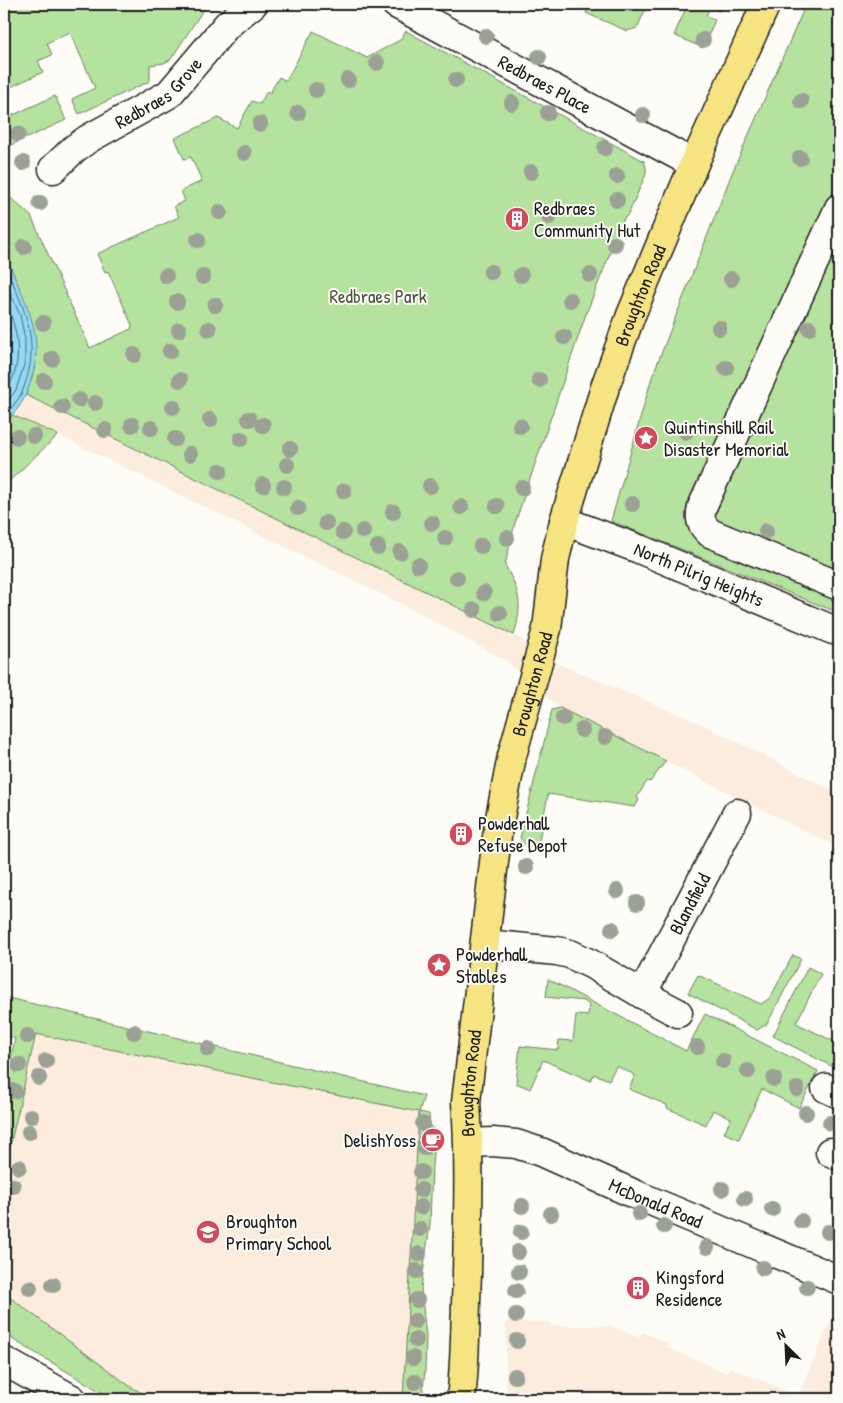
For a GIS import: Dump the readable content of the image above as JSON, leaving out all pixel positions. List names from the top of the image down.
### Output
{
  "streets": {
    "main road": ["Broughton Road"],
    "street": [
      "Redbraes Place",
      "Redbraes Grove",
      "North Pilrig Heights",
      "Blandfield",
      "McDonald Road"
    ]
  },
  "crossings": [
    ["Redbraes Place", "Broughton Road"],
    ["Broughton Road", "North Pilrig Heights"],
    ["Broughton Road", "McDonald Road"]
  ],
  "parks": ["Redbraes Park"],
  "places": {
    "building": ["Redbraes Community Hut", "Powderhall Refuse Depot", "Kingsford Residence"],
    "place": ["Quintinshill Rail Disaster Memorial", "Powderhall Stables"],
    "cafe": ["DelishYoss"],
    "school or university": ["Broughton Primary School"]
  },
  "north": "top left"
}
